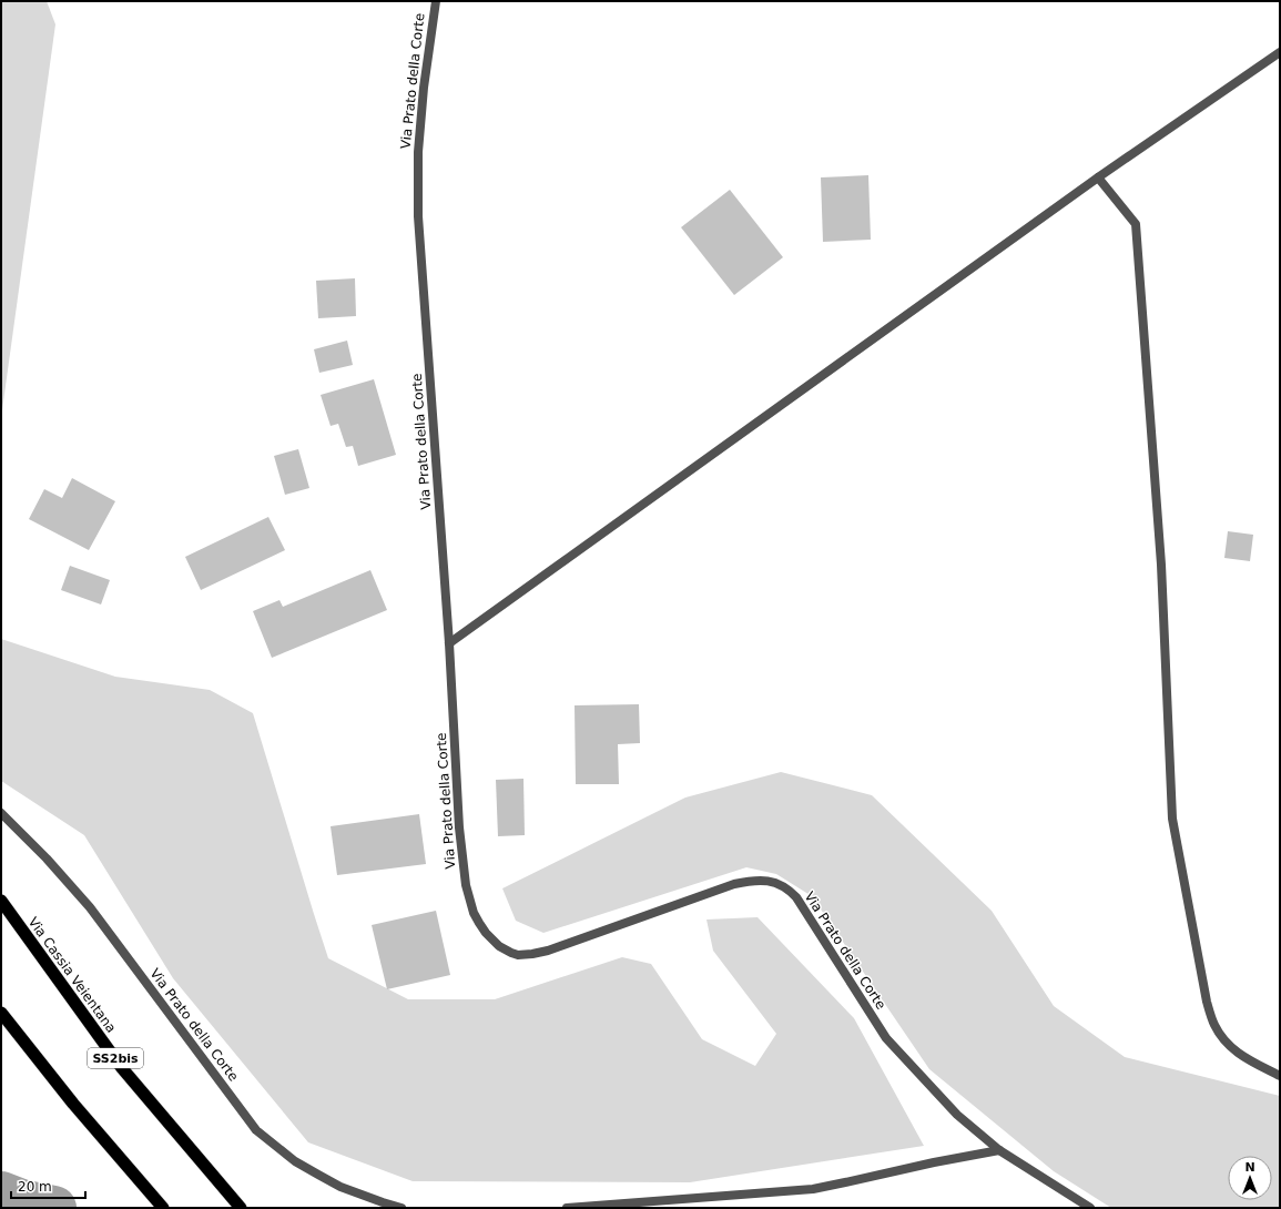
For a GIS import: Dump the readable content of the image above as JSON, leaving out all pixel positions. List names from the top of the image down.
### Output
{
  "streets": {
    "highway": ["Via Cassia Veientana", "SS2bis"],
    "street": ["Via Prato della Corte"]
  },
  "scale_bar": "20 m",
  "north": "top"
}
